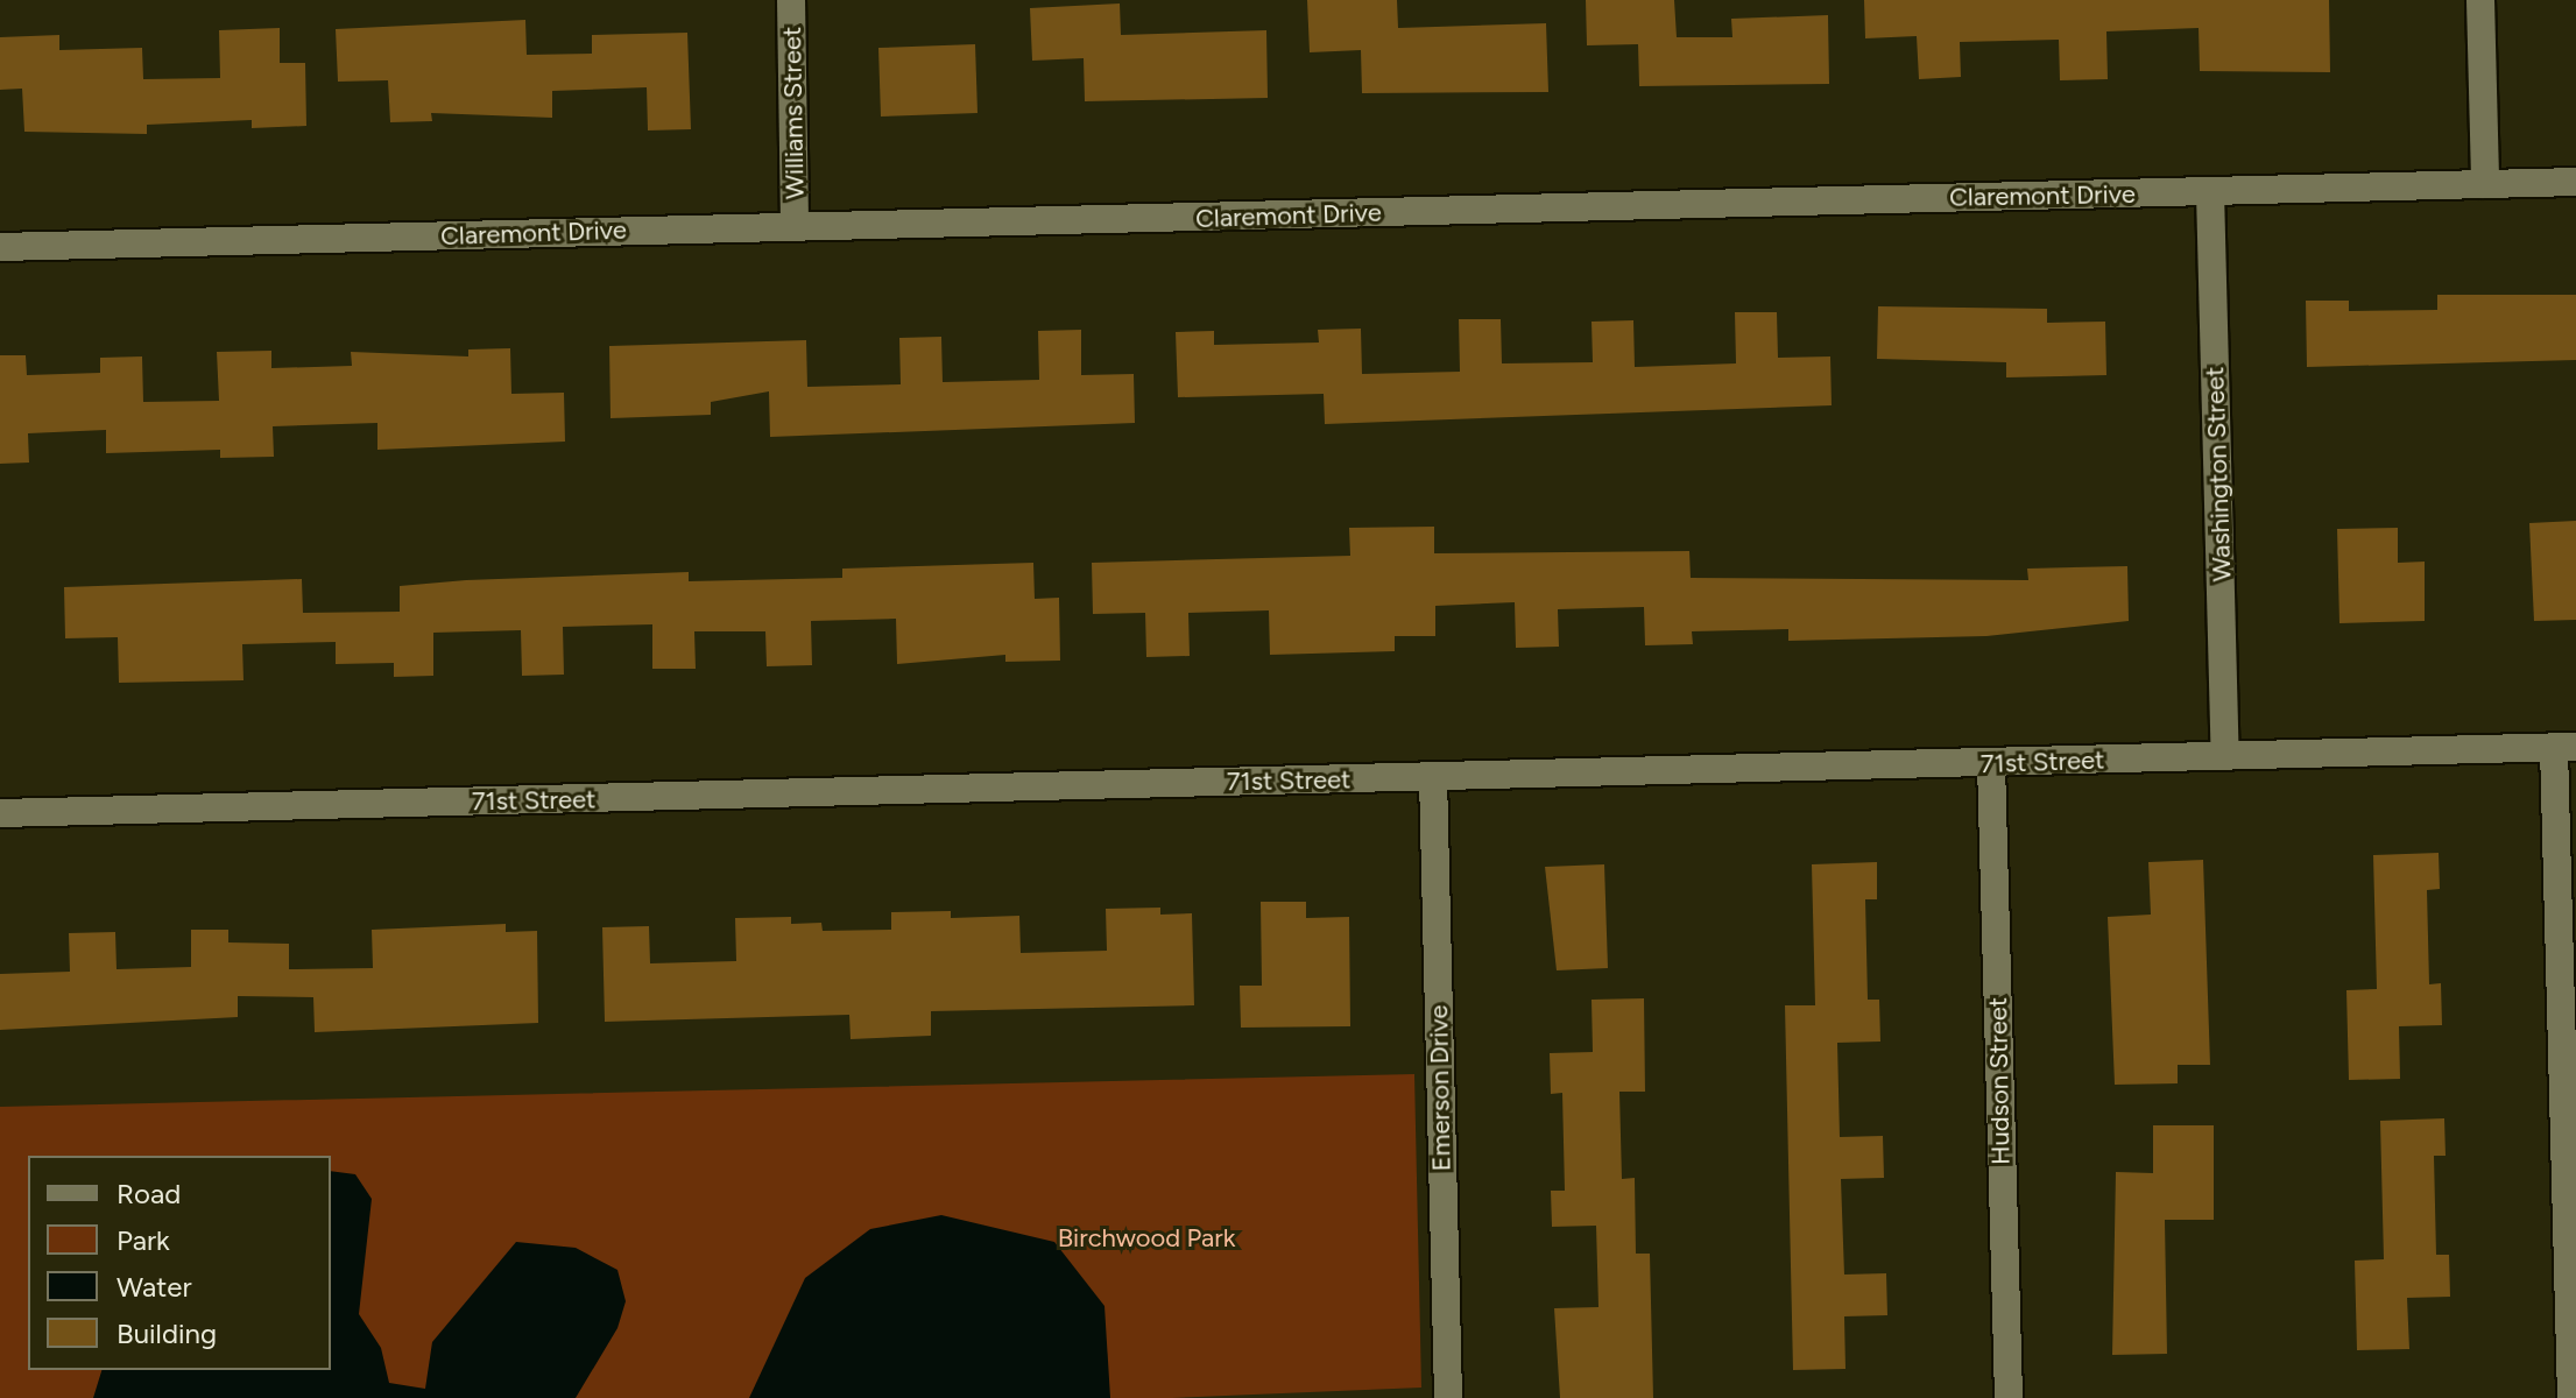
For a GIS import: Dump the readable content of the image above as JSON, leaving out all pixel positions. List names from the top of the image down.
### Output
{
  "streets": {
    "street": [
      "Williams Street",
      "Claremont Drive",
      "Washington Street",
      "71st Street",
      "Hudson Street",
      "Emerson Drive"
    ]
  },
  "crossings": [
    ["Williams Street", "Claremont Drive"],
    ["Claremont Drive", "Washington Street"],
    ["Washington Street", "71st Street"],
    ["71st Street", "Hudson Street"],
    ["71st Street", "Emerson Drive"]
  ],
  "parks": ["Birchwood Park"],
  "legend": [
    "Road",
    "Park",
    "Water",
    "Building"
  ]
}
